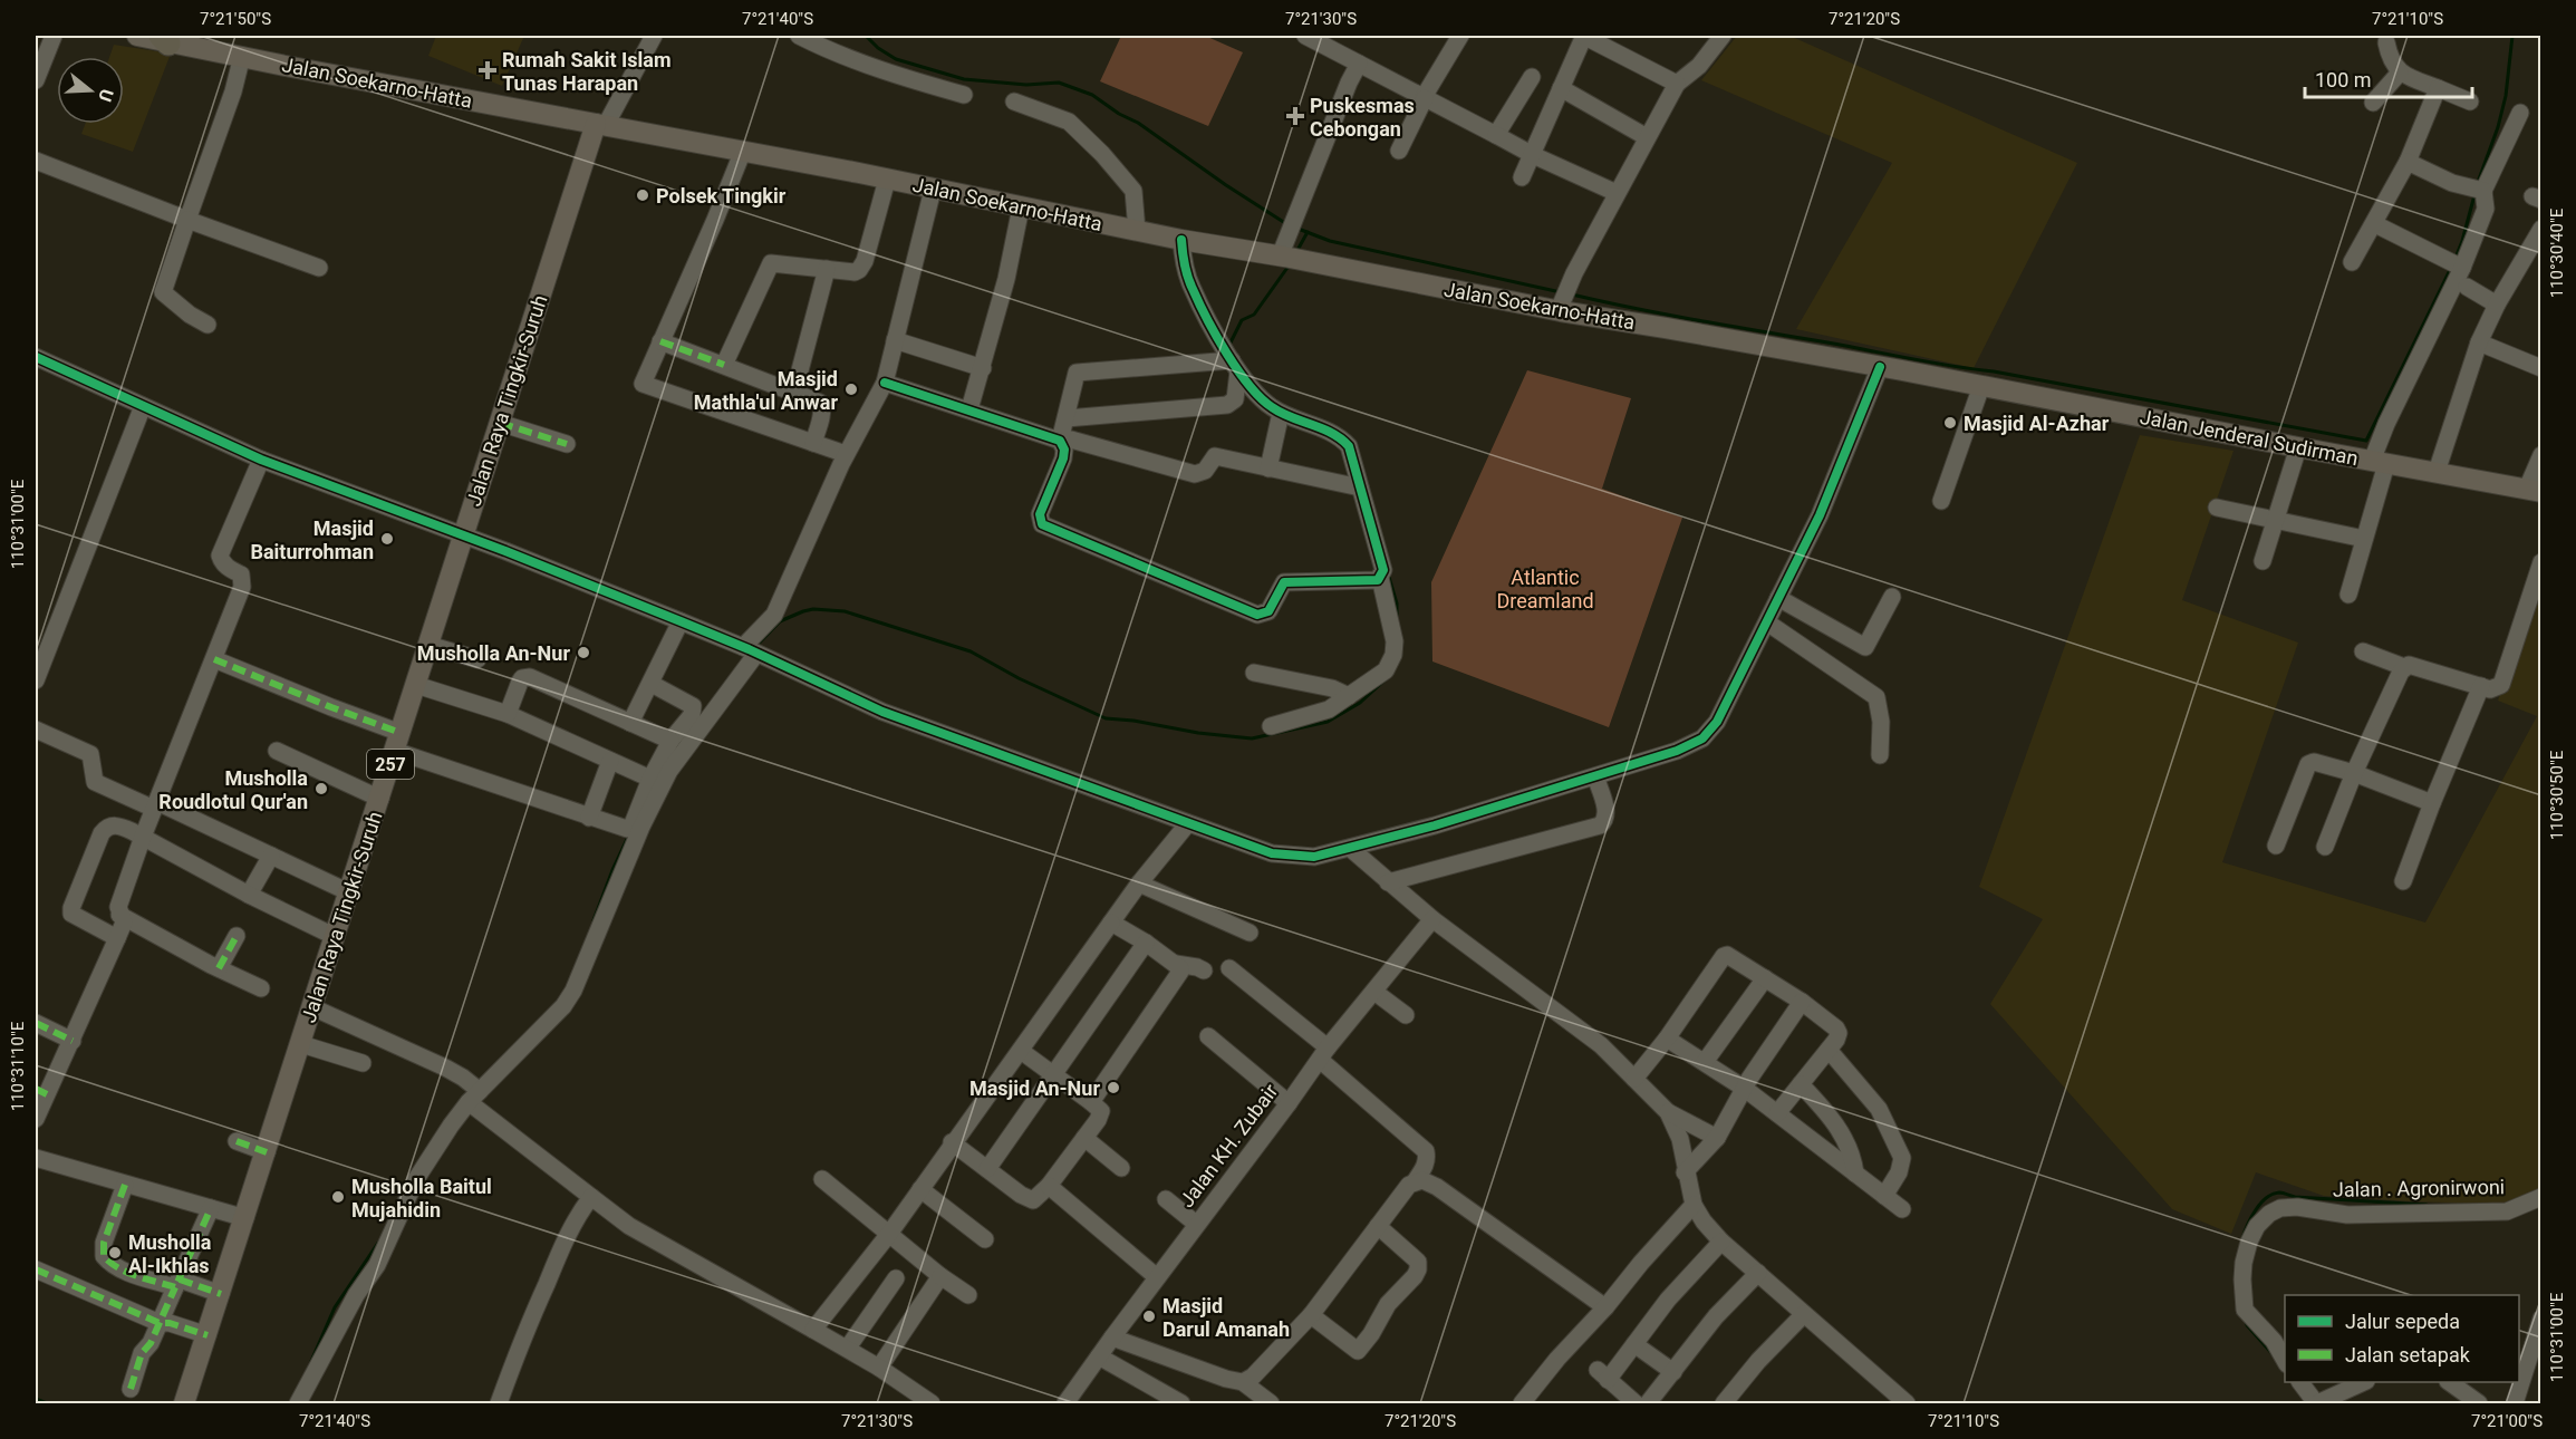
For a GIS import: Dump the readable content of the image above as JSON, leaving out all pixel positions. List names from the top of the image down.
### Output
{
  "streets": {
    "main road": [
      "Jalan Soekarno-Hatta",
      "Jalan Raya Tingkir-Suruh",
      "Jalan Jenderal Sudirman",
      "257"
    ],
    "street": ["Jalan KH. Zubair", "Jalan . Agronirwoni"]
  },
  "crossings": [
    ["Jalan Soekarno-Hatta", "Jalan Raya Tingkir-Suruh"],
    ["Jalan Soekarno-Hatta", "Jalan Jenderal Sudirman"]
  ],
  "parks": ["Atlantic Dreamland"],
  "places": {
    "health": ["Rumah Sakit Islam Tunas Harapan", "Puskesmas Cebongan"],
    "other": [
      "Polsek Tingkir",
      "Masjid Mathla'ul Anwar",
      "Masjid Al-Azhar",
      "Masjid Baiturrohman",
      "Musholla An-Nur",
      "Musholla Roudlotul Qur'an",
      "Masjid An-Nur",
      "Musholla Baitul Mujahidin",
      "Musholla Al-Ikhlas",
      "Masjid Darul Amanah"
    ]
  },
  "legend": ["Jalur sepeda", "Jalan setapak"],
  "scale_bar": "100 m",
  "north": "right",
  "coordinates": [
    "7°21'50\"S",
    "7°21'40\"S",
    "7°21'30\"S",
    "7°21'20\"S",
    "7°21'10\"S",
    "110°30'40\"E",
    "110°31'00\"E",
    "110°30'50\"E",
    "110°31'10\"E",
    "7°21'00\"S"
  ]
}
